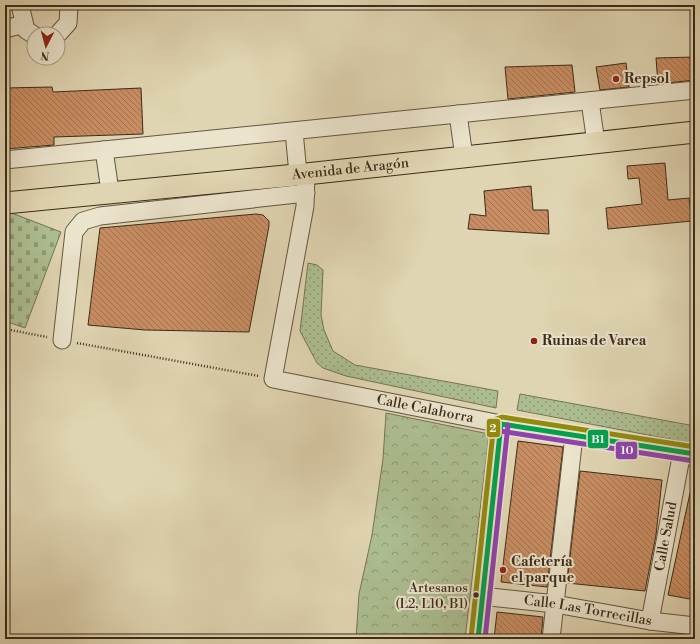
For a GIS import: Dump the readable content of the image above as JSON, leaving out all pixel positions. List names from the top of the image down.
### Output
{
  "streets": {
    "main road": ["Avenida de Aragón"],
    "street": ["Calle Calahorra", "Calle Salud", "Calle Las Torrecillas"]
  },
  "crossings": [
    ["Calle Calahorra", "Calle Salud"],
    ["Calle Salud", "Calle Las Torrecillas"]
  ],
  "places": [
    "Repsol",
    "Ruinas de Varea",
    "Cafetería el parque",
    "Artesanos (L2, L10, B1)"
  ],
  "lines": ["transit line 2", "transit line B1", "transit line 10"],
  "north": "bottom"
}
